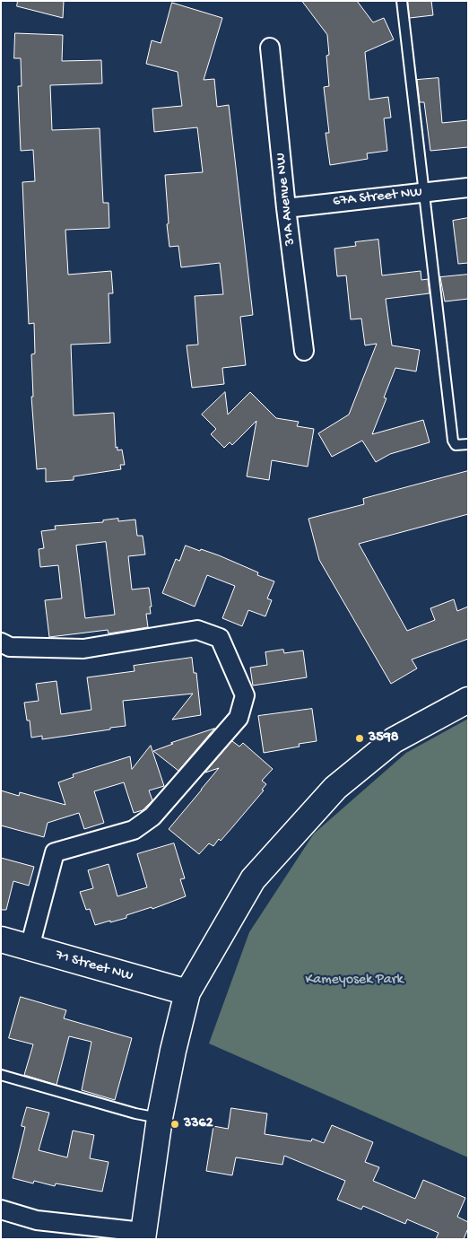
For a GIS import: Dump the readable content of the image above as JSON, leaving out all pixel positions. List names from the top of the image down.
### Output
{
  "streets": {
    "street": ["67A Street NW", "31A Avenue NW", "71 Street NW"]
  },
  "crossings": [
    ["67A Street NW", "31A Avenue NW"]
  ],
  "parks": ["Kameyosek Park"],
  "places": ["3598", "3362"]
}
